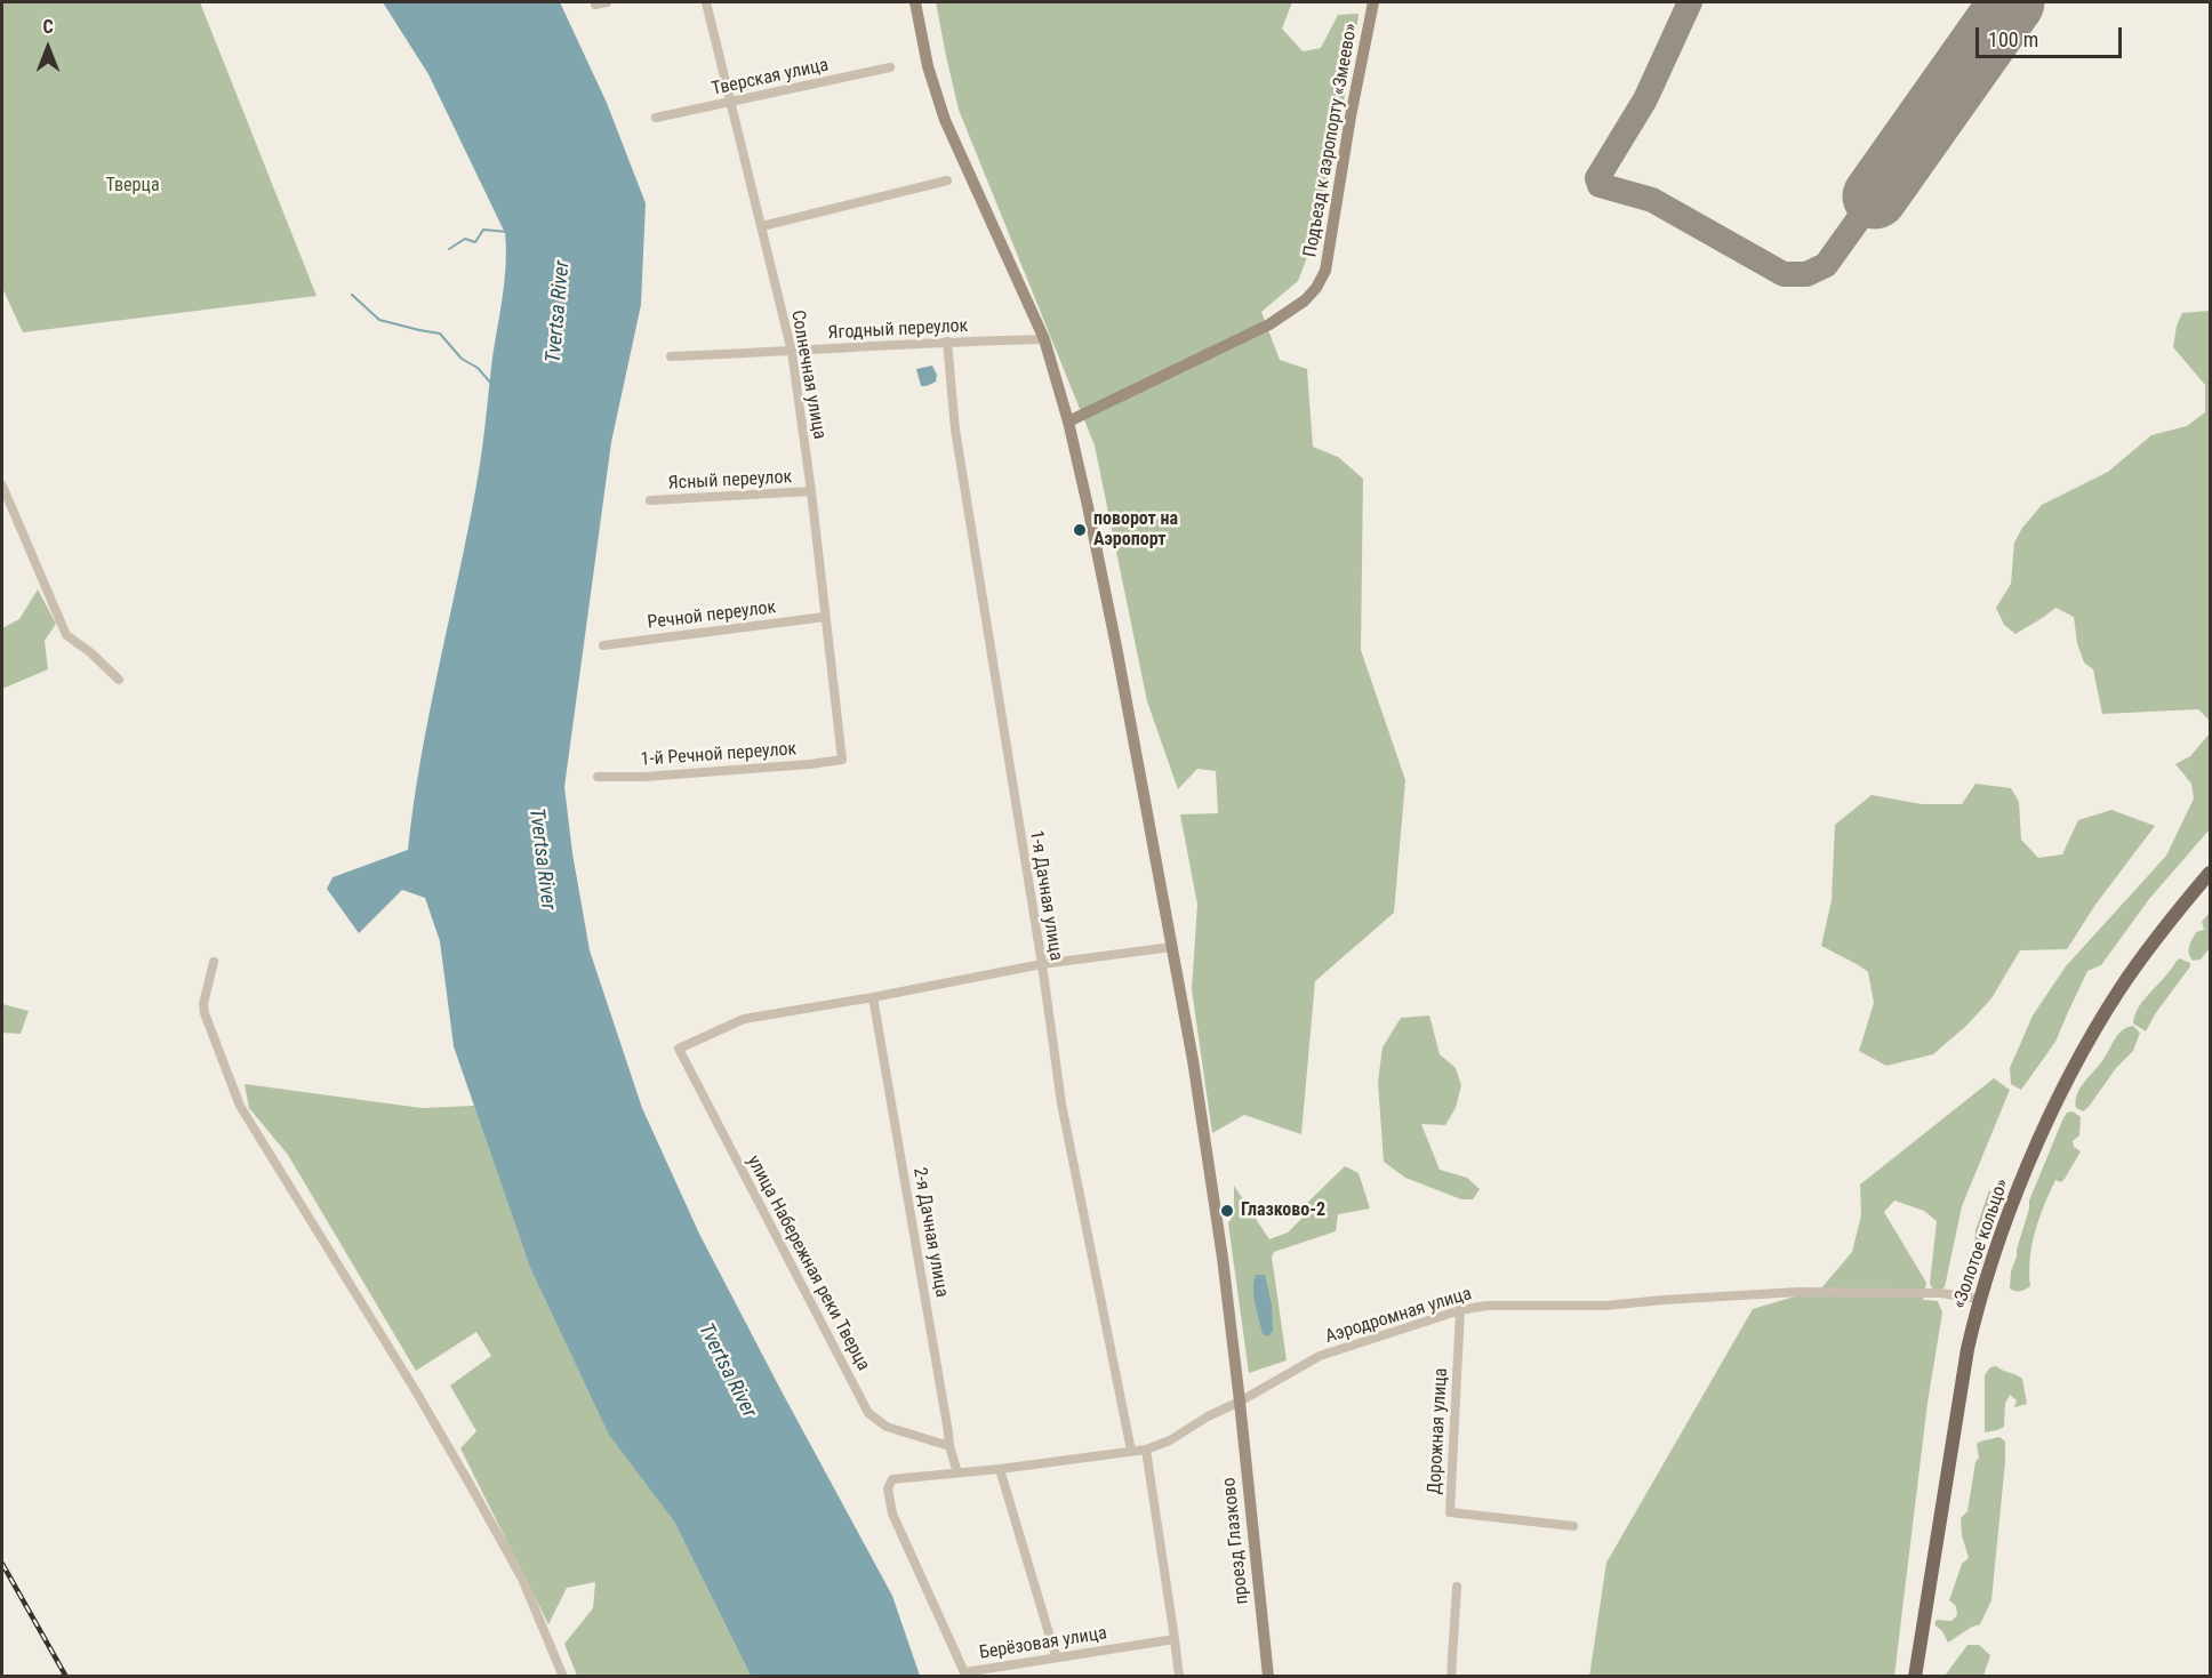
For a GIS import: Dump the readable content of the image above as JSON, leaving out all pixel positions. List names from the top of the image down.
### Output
{
  "streets": {
    "main road": ["Подъезд к аэропорту «Змеево»", "«Золотое кольцо»", "проезд Глазково"],
    "street": [
      "Тверская улица",
      "Ягодный переулок",
      "Солнечная улица",
      "Ясный переулок",
      "Речной переулок",
      "1-й Речной переулок",
      "1-я Дачная улица",
      "2-я Дачная улица",
      "улица Набережная реки Тверца",
      "Аэродромная улица",
      "Дорожная улица",
      "Берёзовая улица"
    ]
  },
  "crossings": [
    ["Тверская улица", "Солнечная улица"],
    ["Подъезд к аэропорту «Змеево»", "проезд Глазково"],
    ["Ягодный переулок", "Солнечная улица"],
    ["Ягодный переулок", "1-я Дачная улица"],
    ["Ягодный переулок", "проезд Глазково"],
    ["Солнечная улица", "Ясный переулок"],
    ["Солнечная улица", "Речной переулок"],
    ["Солнечная улица", "1-й Речной переулок"],
    ["1-я Дачная улица", "Аэродромная улица"],
    ["2-я Дачная улица", "улица Набережная реки Тверца"],
    ["2-я Дачная улица", "Аэродромная улица"],
    ["«Золотое кольцо»", "Аэродромная улица"],
    ["Аэродромная улица", "Дорожная улица"],
    ["Аэродромная улица", "проезд Глазково"],
    ["Аэродромная улица", "Берёзовая улица"]
  ],
  "water": ["Tvertsa River"],
  "parks": ["Тверца"],
  "places": ["поворот на Аэропорт", "Глазково-2"],
  "scale_bar": "100 m",
  "north": "top"
}
